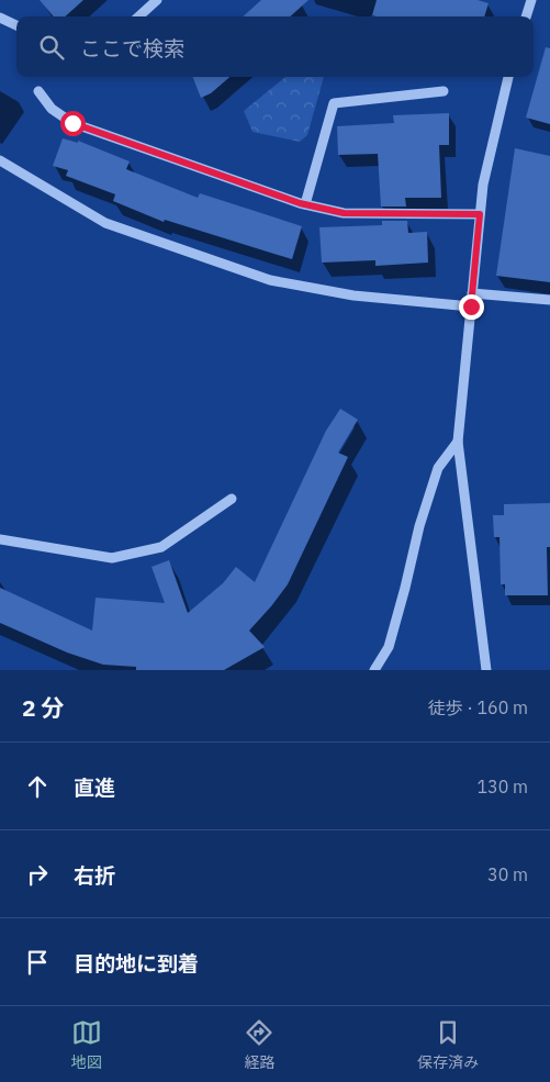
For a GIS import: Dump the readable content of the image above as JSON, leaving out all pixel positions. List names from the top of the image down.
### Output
{
  "page": {
    "search": "ここで検索",
    "heading": ["2 分", "徒歩 · 160 m"],
    "list": [
      ["直進", "130 m"],
      ["右折", "30 m"],
      "目的地に到着"
    ],
    "nav": ["地図", "経路", "保存済み"]
  }
}
